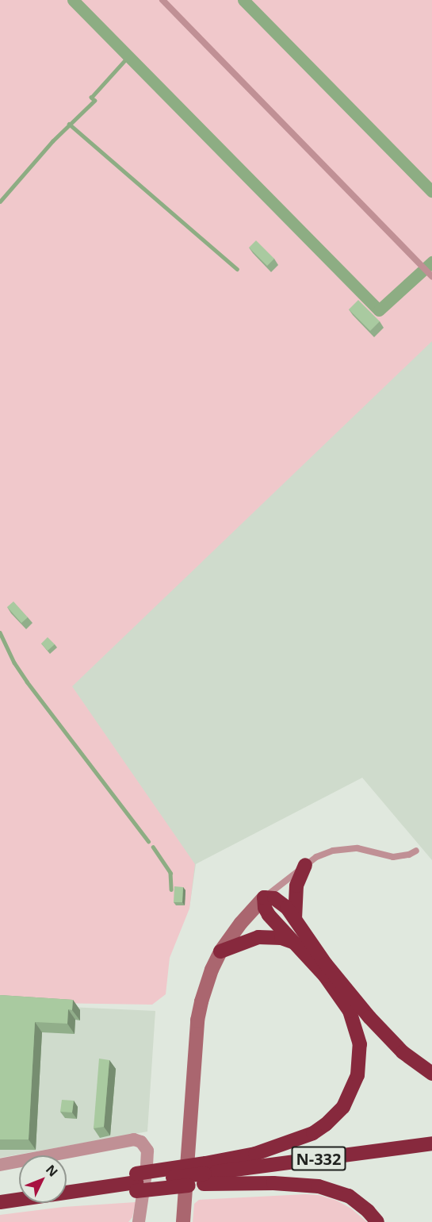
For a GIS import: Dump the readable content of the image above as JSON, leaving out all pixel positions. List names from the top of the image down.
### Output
{
  "streets": {
    "highway": ["N-332"]
  },
  "north": "top right"
}
